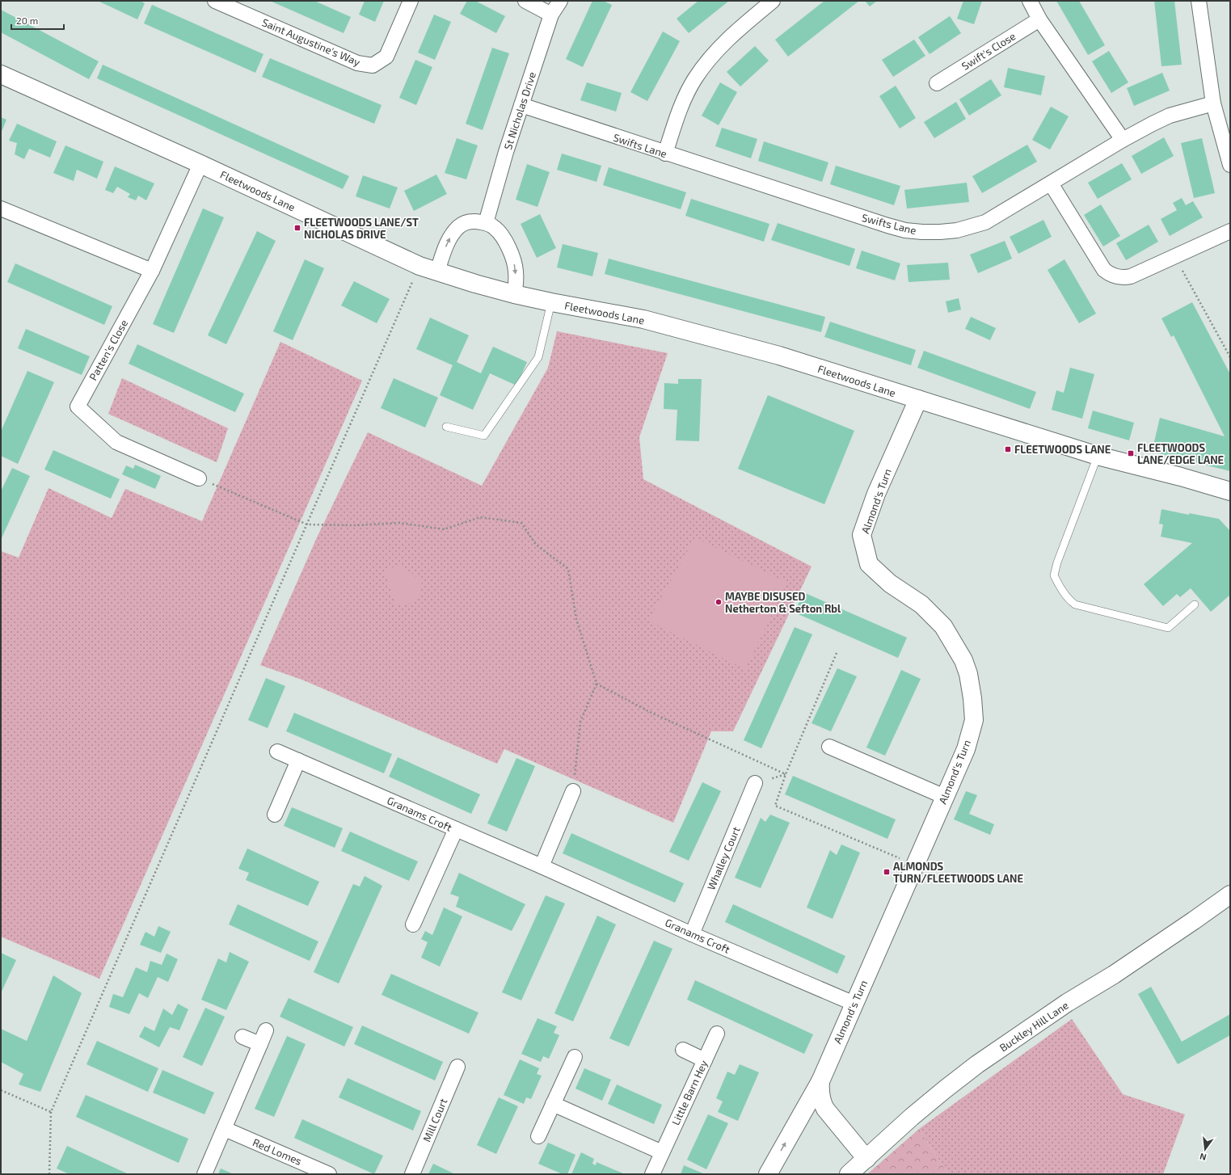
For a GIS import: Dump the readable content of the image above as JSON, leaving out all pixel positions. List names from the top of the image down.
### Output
{
  "streets": {
    "street": [
      "Saint Augustine's Way",
      "Swift's Close",
      "St Nicholas Drive",
      "Swifts Lane",
      "Fleetwoods Lane",
      "Patten's Close",
      "Almond's Turn",
      "Granams Croft",
      "Whalley Court",
      "Buckley Hill Lane",
      "Little Barn Hey",
      "Mill Court",
      "Red Lomes"
    ]
  },
  "crossings": [
    ["St Nicholas Drive", "Swifts Lane"],
    ["Fleetwoods Lane", "Patten's Close"],
    ["Fleetwoods Lane", "Almond's Turn"],
    ["Almond's Turn", "Granams Croft"],
    ["Almond's Turn", "Buckley Hill Lane"],
    ["Granams Croft", "Whalley Court"]
  ],
  "places": {
    "transit": [
      "FLEETWOODS LANE/ST NICHOLAS DRIVE",
      "FLEETWOODS LANE",
      "FLEETWOODS LANE/EDGE LANE",
      "ALMONDS TURN/FLEETWOODS LANE"
    ],
    "other": ["MAYBE DISUSED Netherton & Sefton Rbl"]
  },
  "scale_bar": "20 m",
  "north": "bottom"
}
